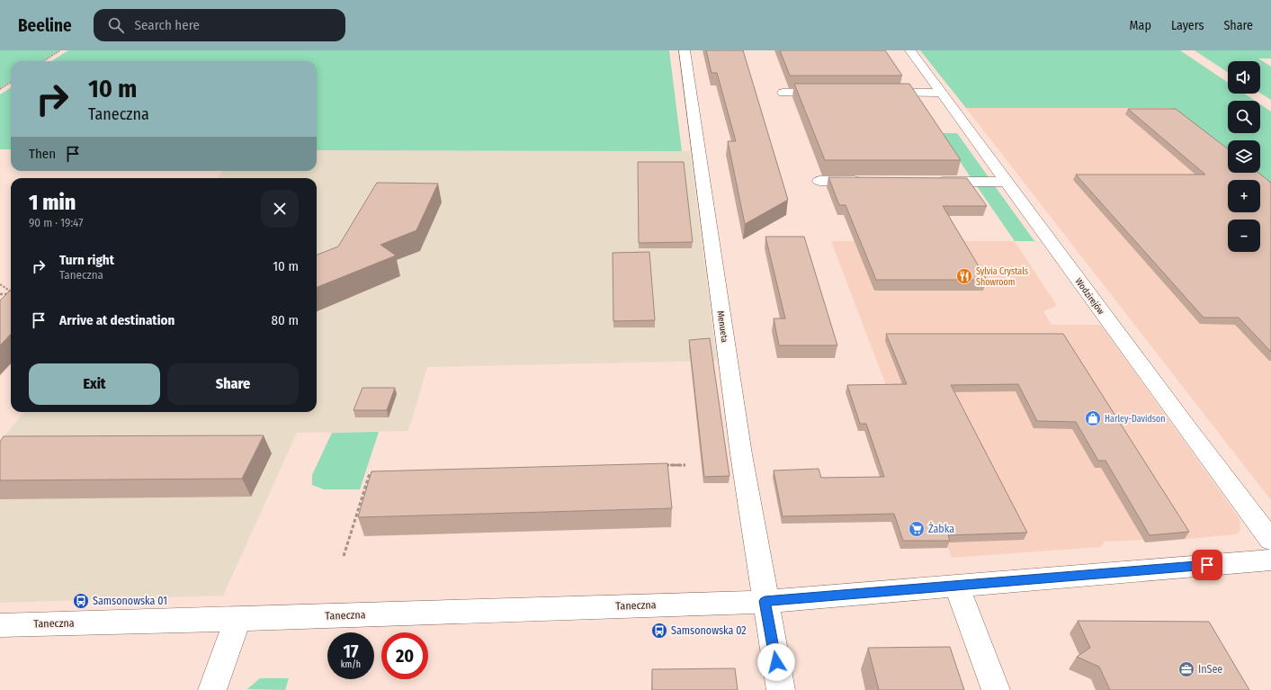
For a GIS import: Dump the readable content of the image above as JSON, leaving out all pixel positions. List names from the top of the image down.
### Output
{
  "streets": {
    "street": ["Wodzirejów", "Menueta", "Taneczna"]
  },
  "crossings": [
    ["Menueta", "Taneczna"]
  ],
  "places": {
    "restaurant": ["Sylvia Crystals Showroom"],
    "shop": ["Harley-Davidson"],
    "supermarket": ["Żabka"],
    "bus stop": ["Samsonowska 01", "Samsonowska 02"],
    "office": ["InSee"]
  },
  "page": {
    "header": "Beeline",
    "search": "Search here",
    "nav": ["Map", "Layers", "Share"],
    "map_buttons": ["+", "−"],
    "turn": ["10 m", "Taneczna"],
    "then": "Then",
    "heading": ["1 min", "90 m · 19:47"],
    "list": [
      {
        "name": "Turn right",
        "note": "Taneczna",
        "value": "10 m"
      },
      {
        "name": "Arrive at destination",
        "value": "80 m"
      }
    ],
    "buttons": ["Exit", "Share"],
    "speed": "17 km/h",
    "limit": "20"
  }
}
